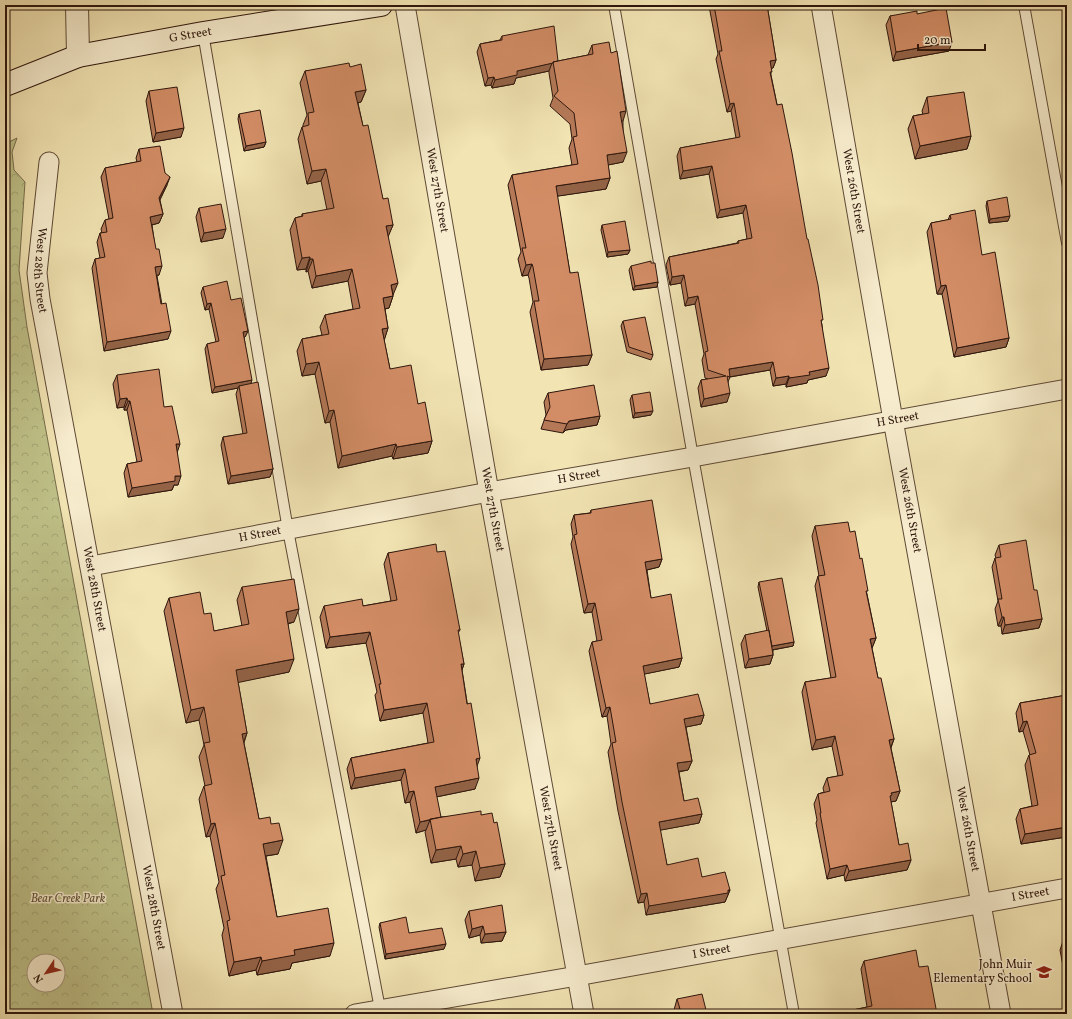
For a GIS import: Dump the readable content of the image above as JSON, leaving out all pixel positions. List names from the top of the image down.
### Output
{
  "streets": {
    "main road": ["G Street"],
    "street": [
      "West 27th Street",
      "West 26th Street",
      "West 28th Street",
      "H Street",
      "I Street"
    ]
  },
  "crossings": [
    ["West 27th Street", "H Street"],
    ["West 27th Street", "I Street"],
    ["West 26th Street", "H Street"],
    ["West 26th Street", "I Street"],
    ["West 28th Street", "H Street"]
  ],
  "parks": ["Bear Creek Park"],
  "places": {
    "school or university": ["John Muir Elementary School"]
  },
  "scale_bar": "20 m",
  "north": "bottom left"
}
